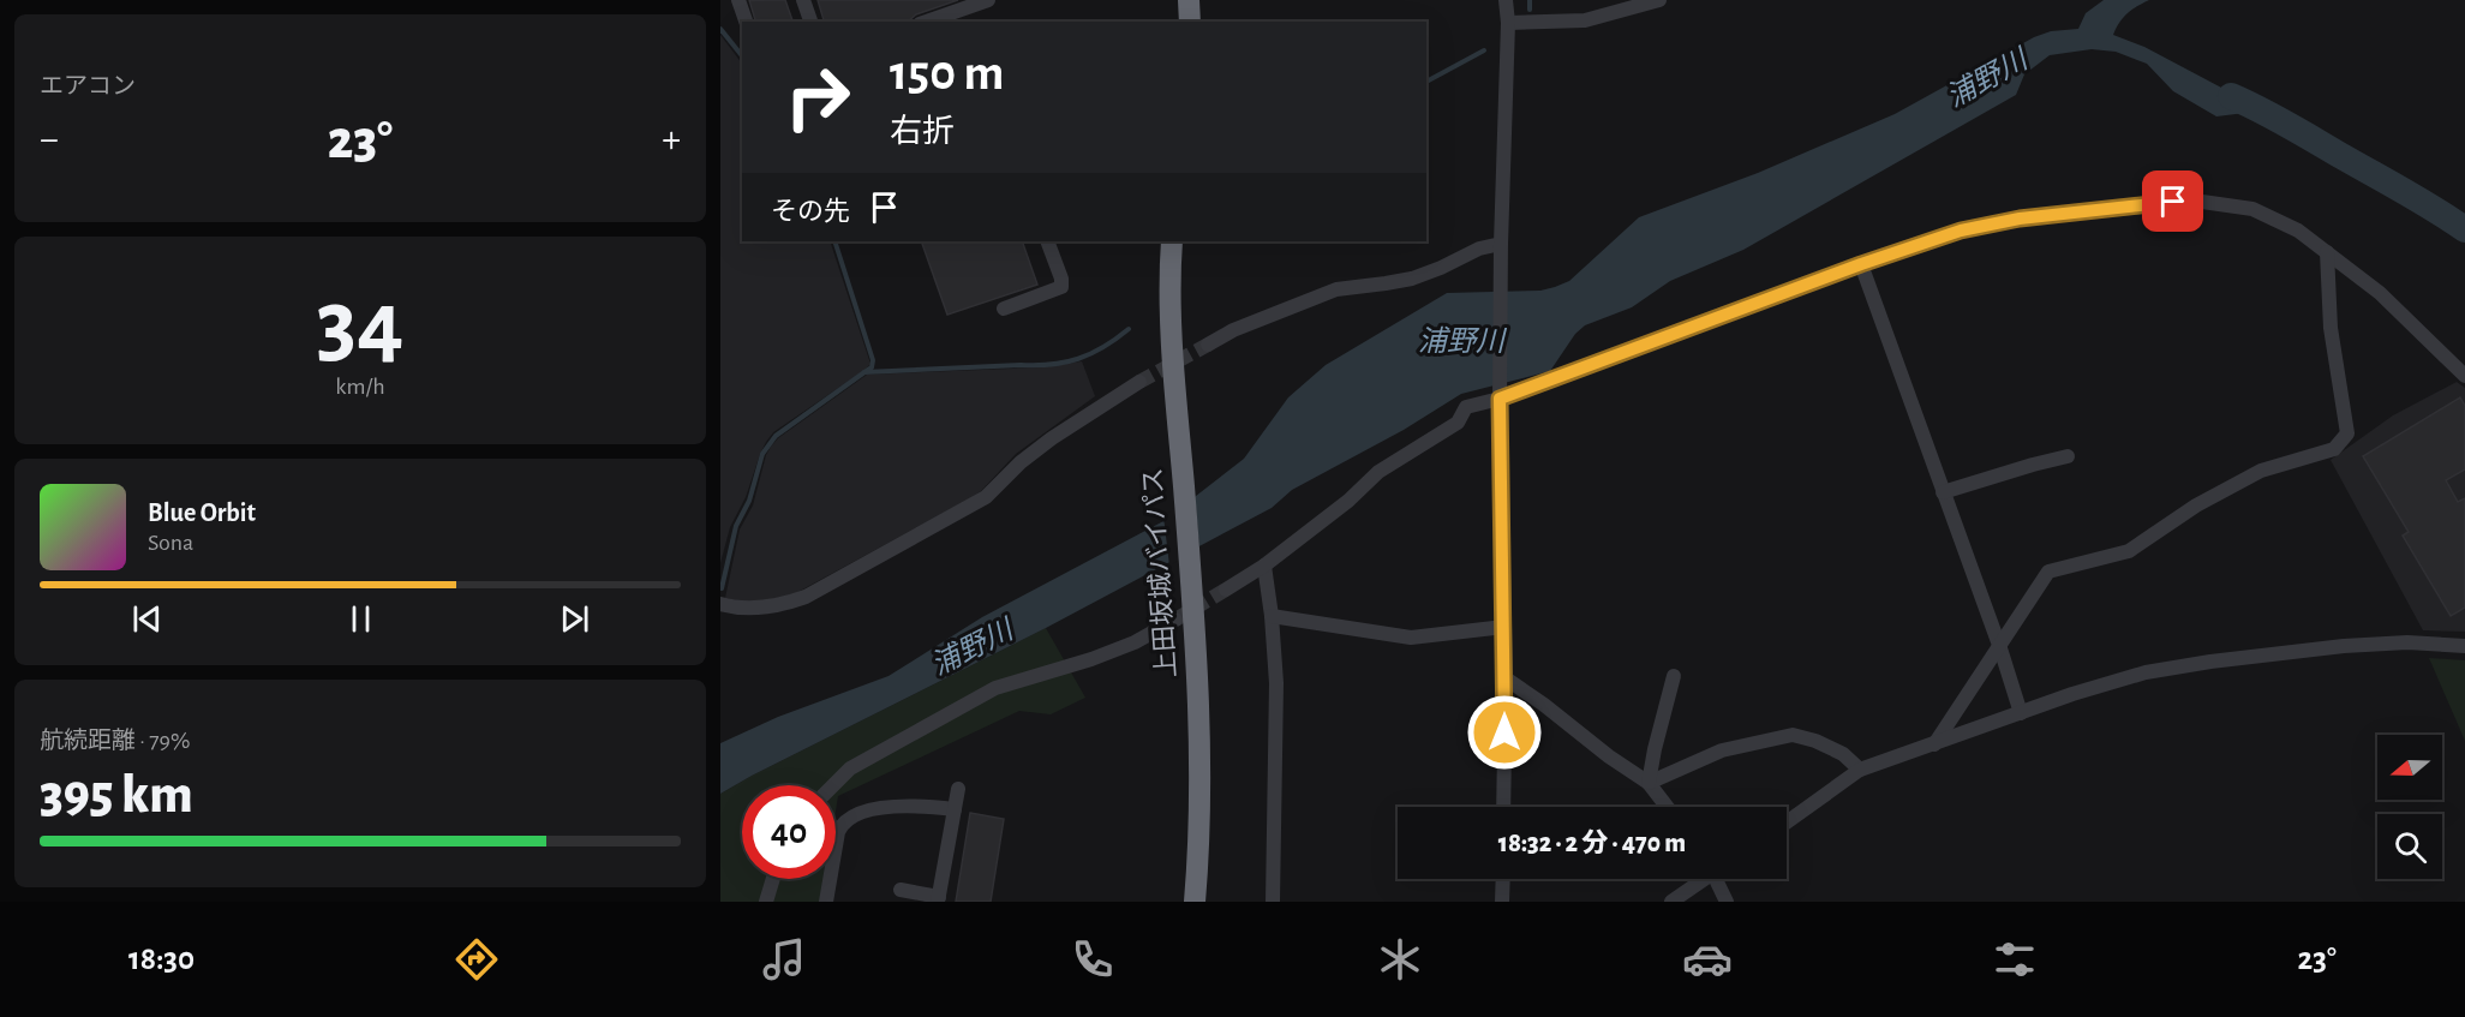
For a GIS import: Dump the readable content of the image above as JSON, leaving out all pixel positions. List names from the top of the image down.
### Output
{
  "streets": {
    "highway": ["上田坂城バイパス"]
  },
  "water": ["浦野川"],
  "north": "left",
  "page": {
    "tile": [
      "エアコン",
      ["34", "km/h"],
      ["航続距離 · 79%", "395 km"]
    ],
    "turn": ["150 m", "右折"],
    "heat": ["−", "23°", "+"],
    "then": "その先",
    "song": ["Blue Orbit", "Sona"],
    "limit": "40",
    "trip": "18:32 · 2 分 · 470 m",
    "tabs": ["18:30", "23°"]
  }
}
